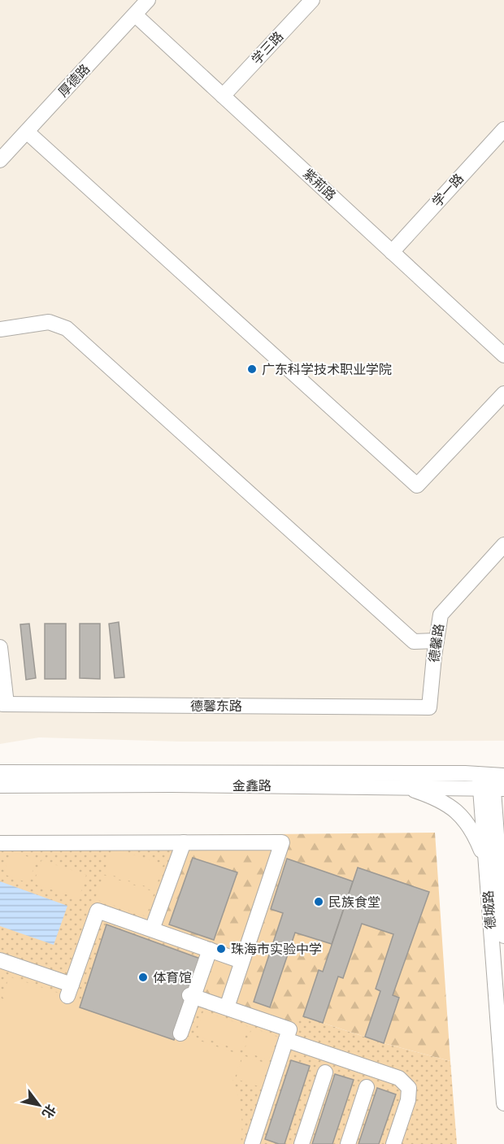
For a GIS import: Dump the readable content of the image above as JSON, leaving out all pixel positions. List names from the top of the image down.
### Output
{
  "streets": {
    "street": [
      "学三路",
      "厚德路",
      "紫荊路",
      "学一路",
      "德馨路",
      "德馨东路",
      "金鑫路",
      "德城路"
    ]
  },
  "crossings": [
    ["学三路", "紫荊路"],
    ["厚德路", "紫荊路"],
    ["紫荊路", "学一路"],
    ["德馨路", "德馨东路"],
    ["金鑫路", "德城路"]
  ],
  "places": [
    "广东科学技术职业学院",
    "民族食堂",
    "珠海市实验中学",
    "体育馆"
  ],
  "north": "bottom right"
}
